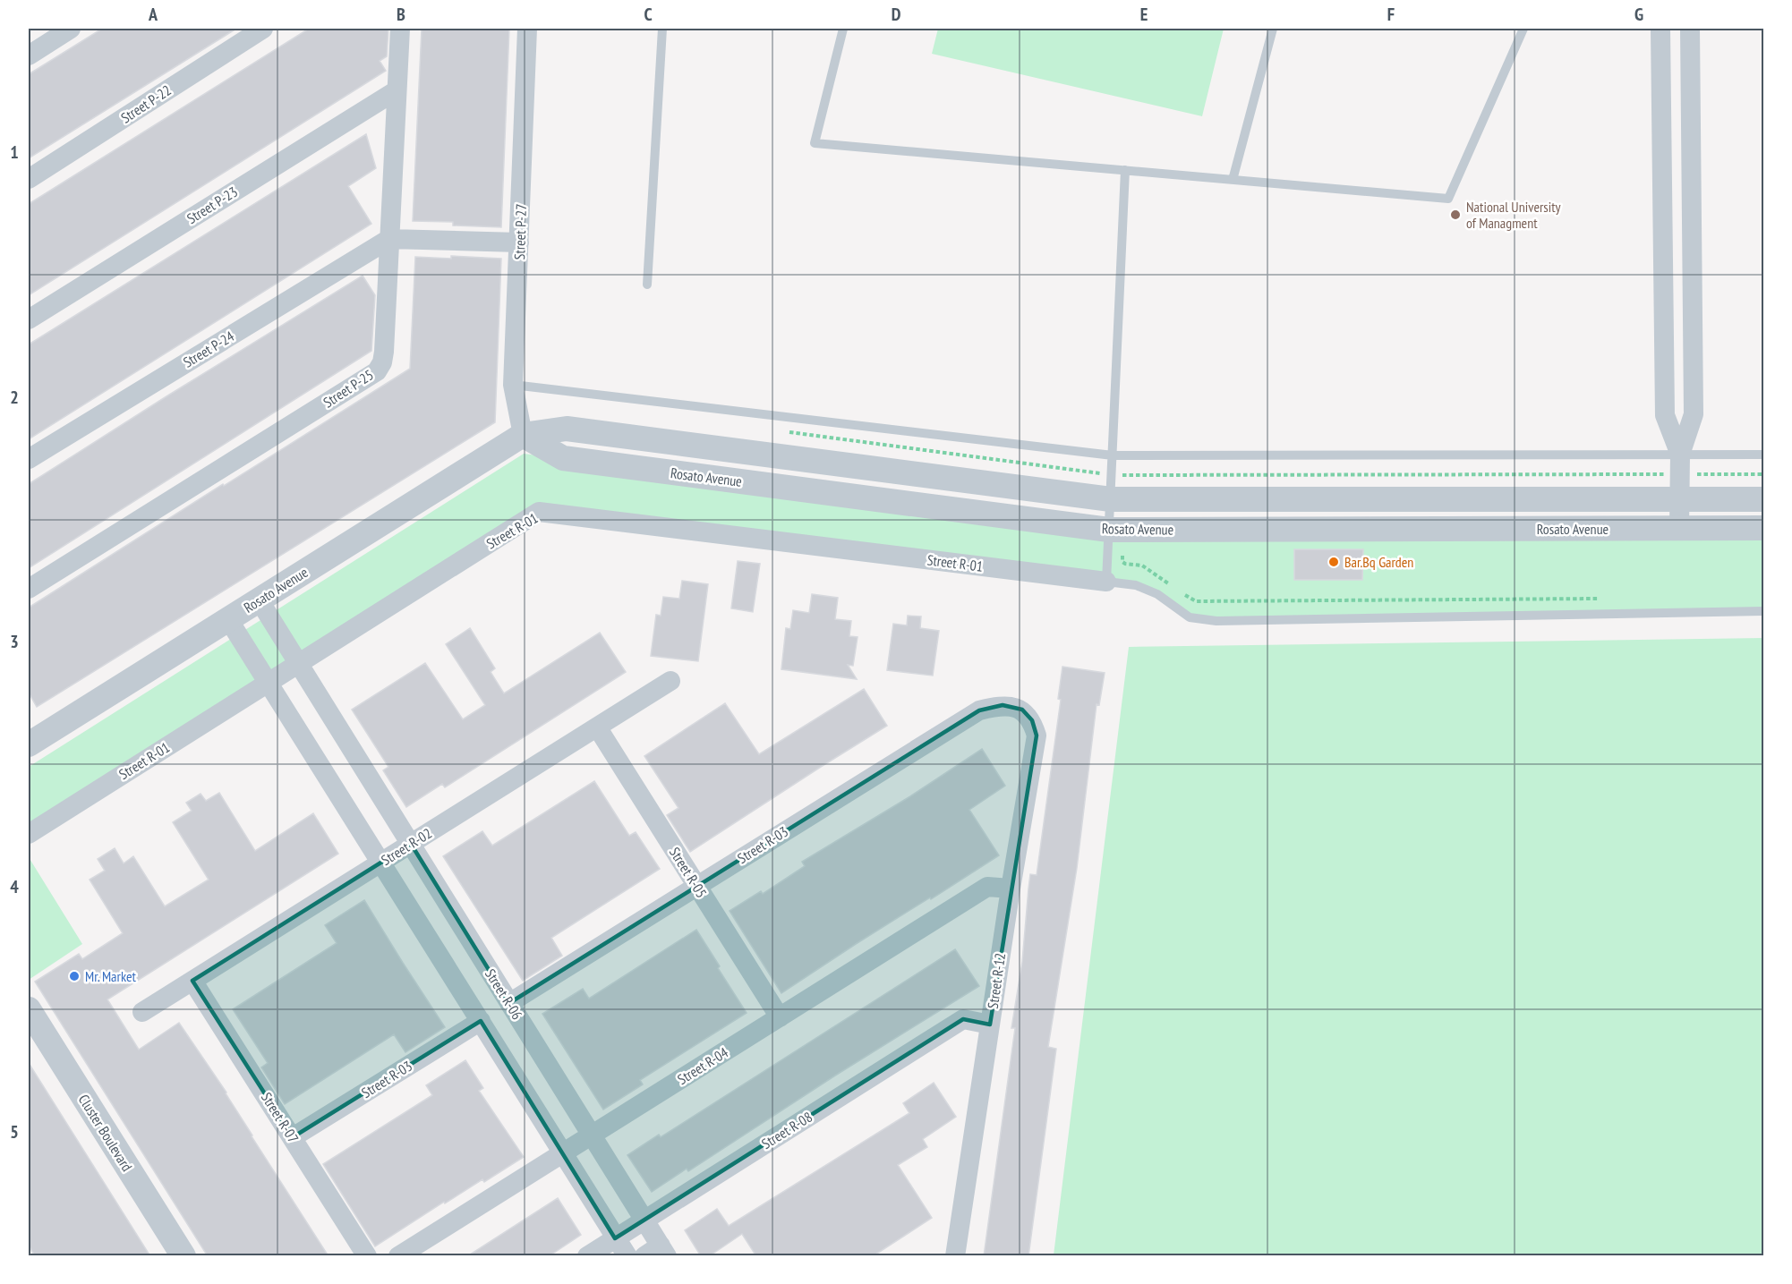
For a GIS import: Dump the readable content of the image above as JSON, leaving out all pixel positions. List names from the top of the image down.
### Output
{
  "streets": {
    "street": [
      "Street P-22",
      "Street P-23",
      "Street P-27",
      "Street P-24",
      "Street P-25",
      "Rosato Avenue",
      "Street R-01",
      "Street R-03",
      "Street R-02",
      "Street R-05",
      "Street R-12",
      "Street R-06",
      "Street R-04",
      "Street R-07",
      "Street R-08",
      "Cluster Boulevard"
    ]
  },
  "crossings": [
    ["Street P-23", "Street P-25"],
    ["Street P-27", "Rosato Avenue"],
    ["Street P-24", "Street P-25"],
    ["Rosato Avenue", "Street R-06"],
    ["Street R-01", "Street R-06"],
    ["Street R-03", "Street R-05"],
    ["Street R-03", "Street R-12"],
    ["Street R-03", "Street R-06"],
    ["Street R-03", "Street R-07"],
    ["Street R-02", "Street R-05"],
    ["Street R-02", "Street R-06"],
    ["Street R-02", "Street R-07"],
    ["Street R-05", "Street R-04"],
    ["Street R-12", "Street R-04"],
    ["Street R-12", "Street R-08"],
    ["Street R-06", "Street R-04"],
    ["Street R-06", "Street R-08"]
  ],
  "places": ["National University of Managment", "Bar.Bq Garden", "Mr. Market"],
  "grid": {
    "columns": [
      "A",
      "B",
      "C",
      "D",
      "E",
      "F",
      "G"
    ],
    "rows": [
      "1",
      "2",
      "3",
      "4",
      "5"
    ]
  }
}
